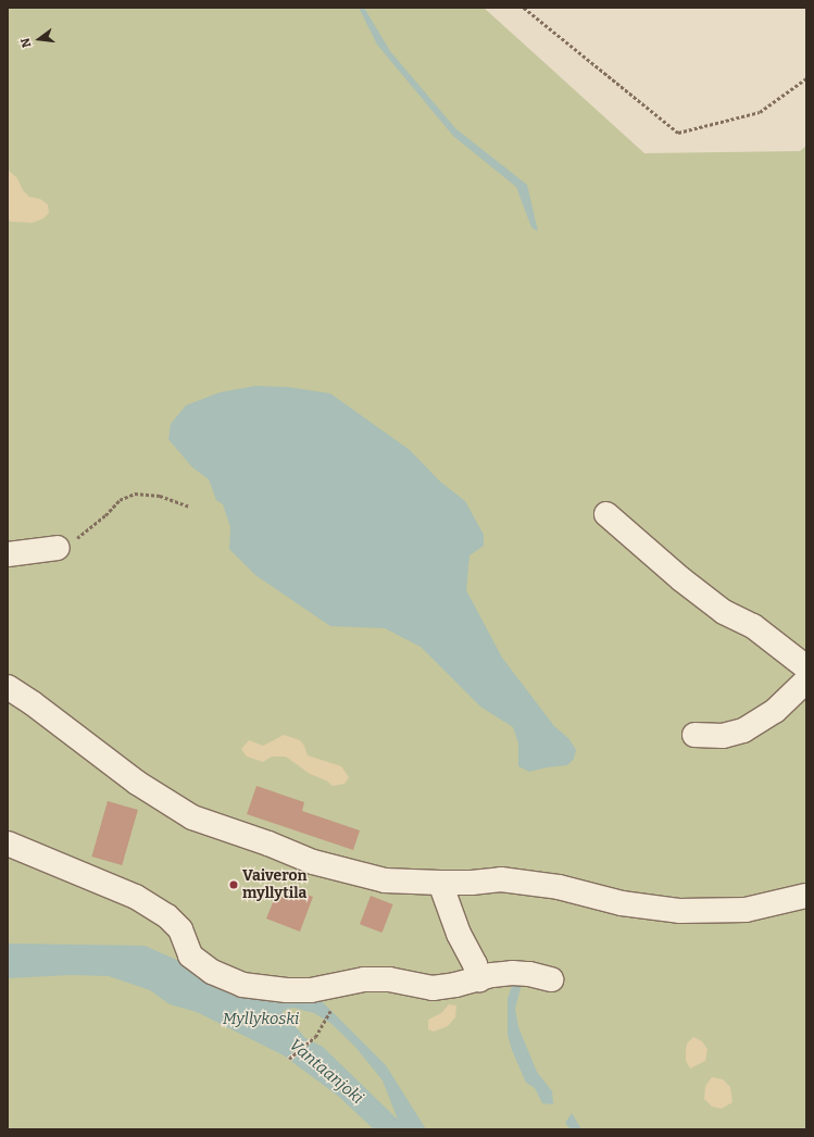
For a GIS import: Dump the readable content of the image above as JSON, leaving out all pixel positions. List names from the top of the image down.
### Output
{
  "water": ["Myllykoski", "Vantaanjoki"],
  "places": ["Vaiveron myllytila"],
  "north": "left"
}
